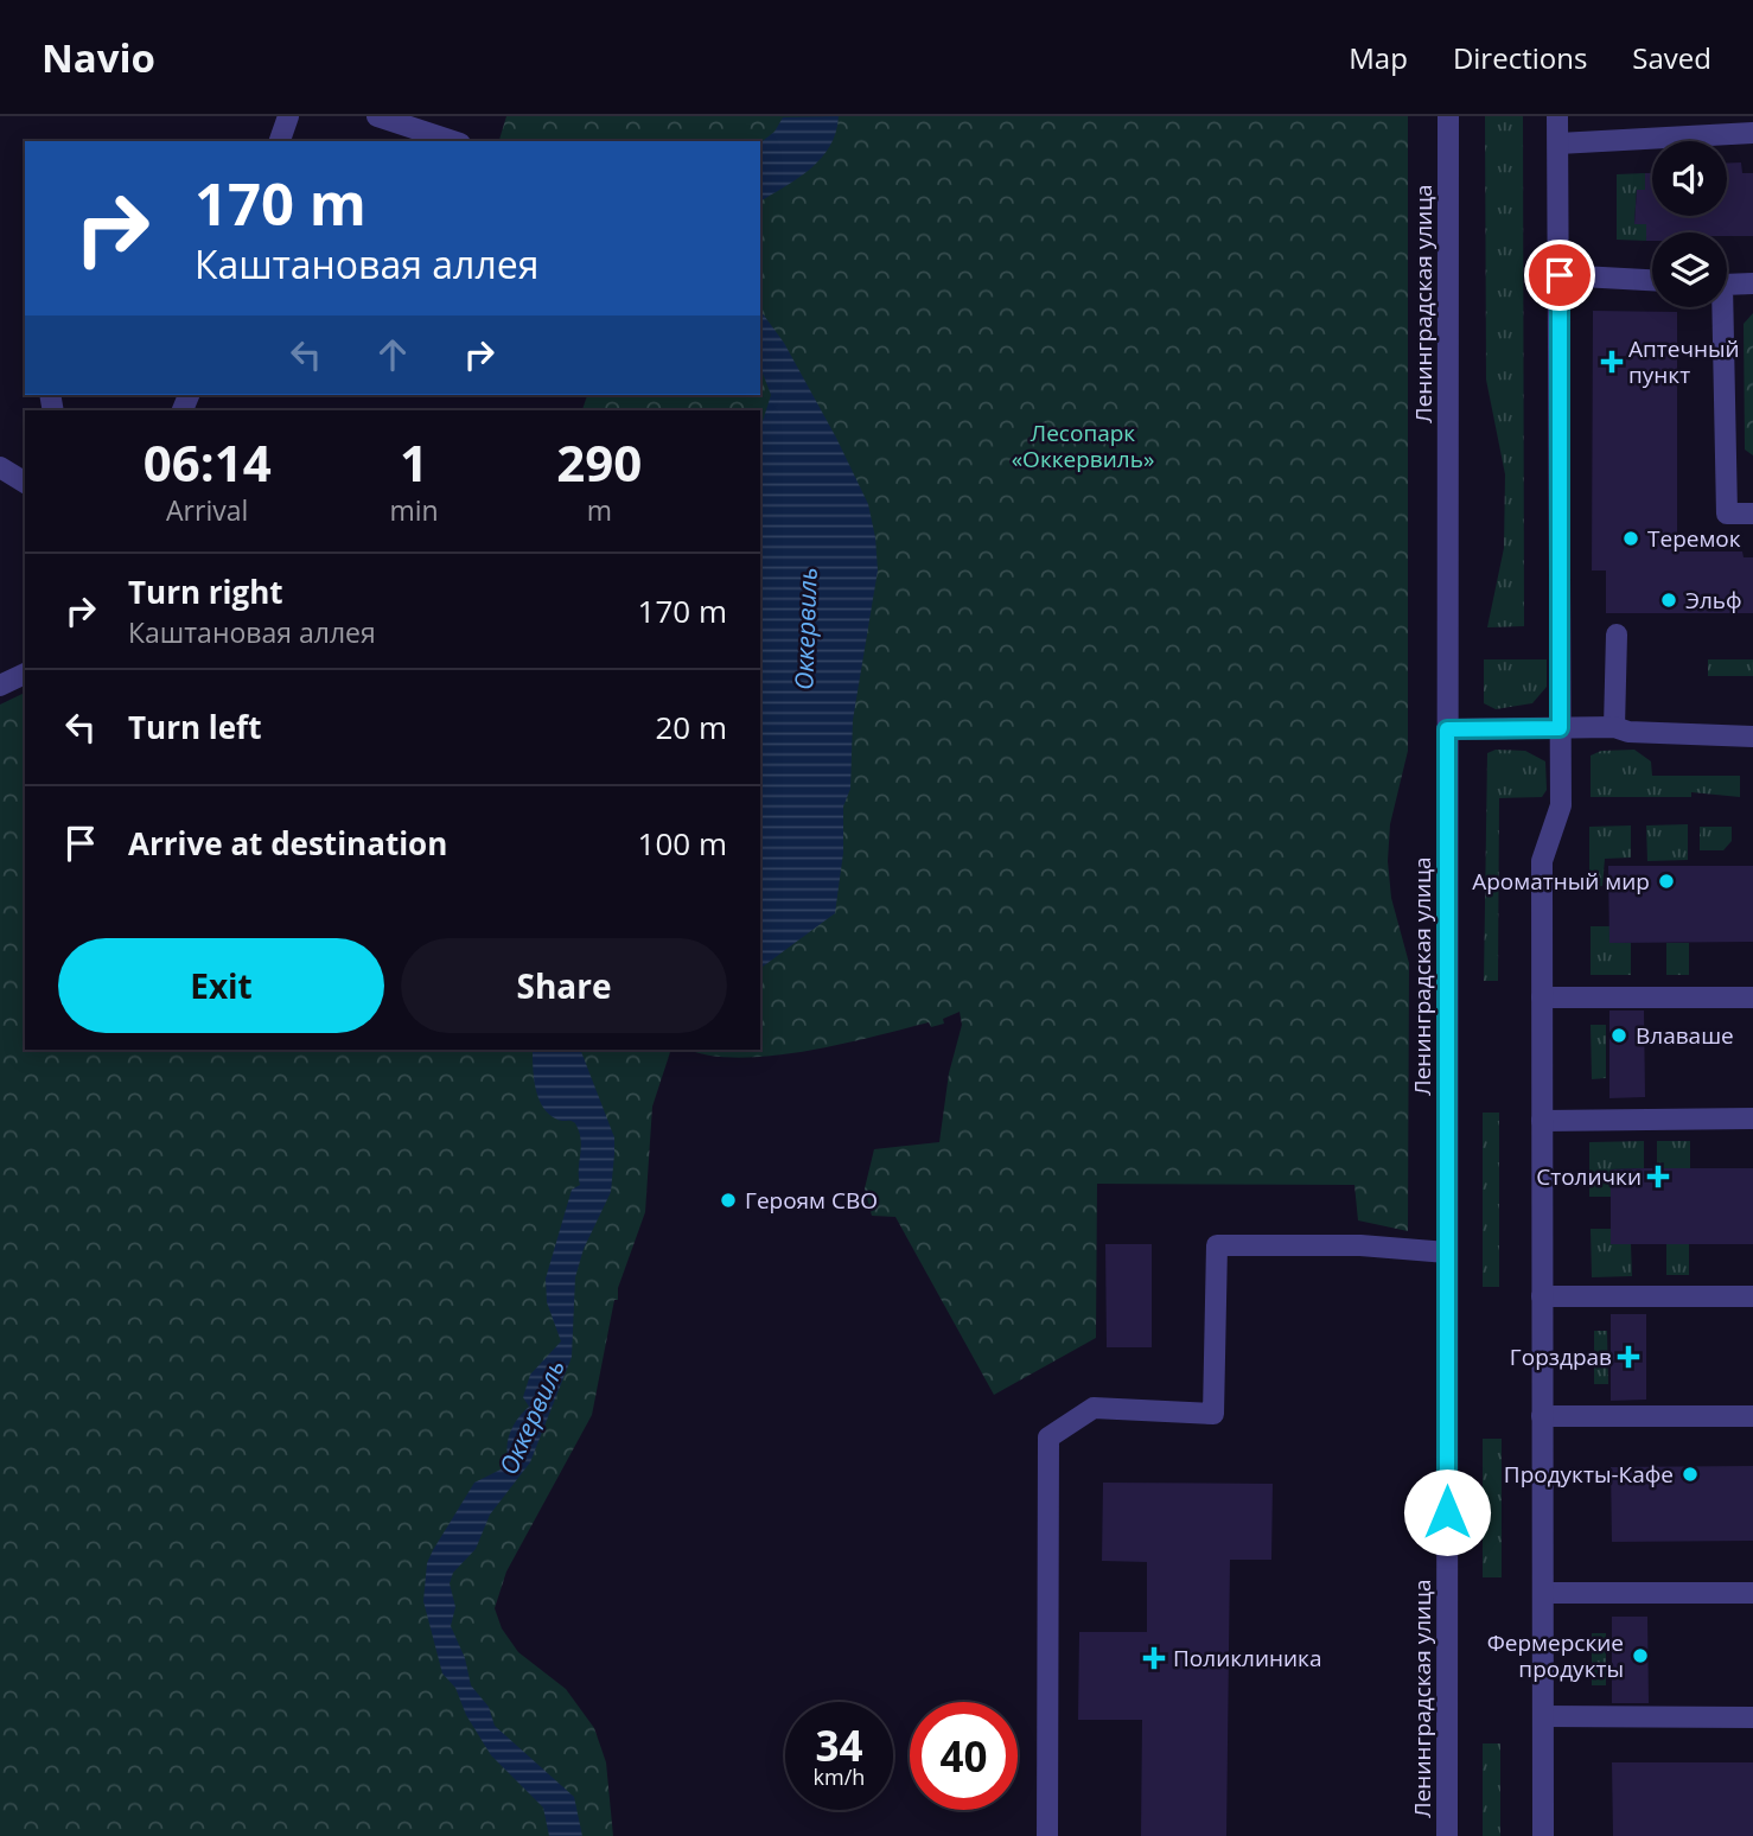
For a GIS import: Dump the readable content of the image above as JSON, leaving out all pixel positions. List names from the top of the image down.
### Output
{
  "streets": {
    "street": ["Ленинградская улица"]
  },
  "water": ["Оккервиль"],
  "parks": ["Лесопарк «Оккервиль»"],
  "places": {
    "health": [
      "Аптечный пункт",
      "Столички",
      "Горздрав",
      "Поликлиника"
    ],
    "other": [
      "Теремок",
      "Эльф",
      "Ароматный мир",
      "Влаваше",
      "Героям СВО",
      "Продукты-Кафе",
      "Фермерские продукты"
    ]
  },
  "page": {
    "header": "Navio",
    "nav": ["Map", "Directions", "Saved"],
    "turn": ["170 m", "Каштановая аллея"],
    "eta": [
      "06:14",
      "Arrival",
      "1",
      "min",
      "290",
      "m"
    ],
    "list": [
      {
        "name": "Turn right",
        "note": "Каштановая аллея",
        "value": "170 m"
      },
      {
        "name": "Turn left",
        "value": "20 m"
      },
      {
        "name": "Arrive at destination",
        "value": "100 m"
      }
    ],
    "buttons": ["Exit", "Share"],
    "speed": "34 km/h",
    "limit": "40"
  }
}
